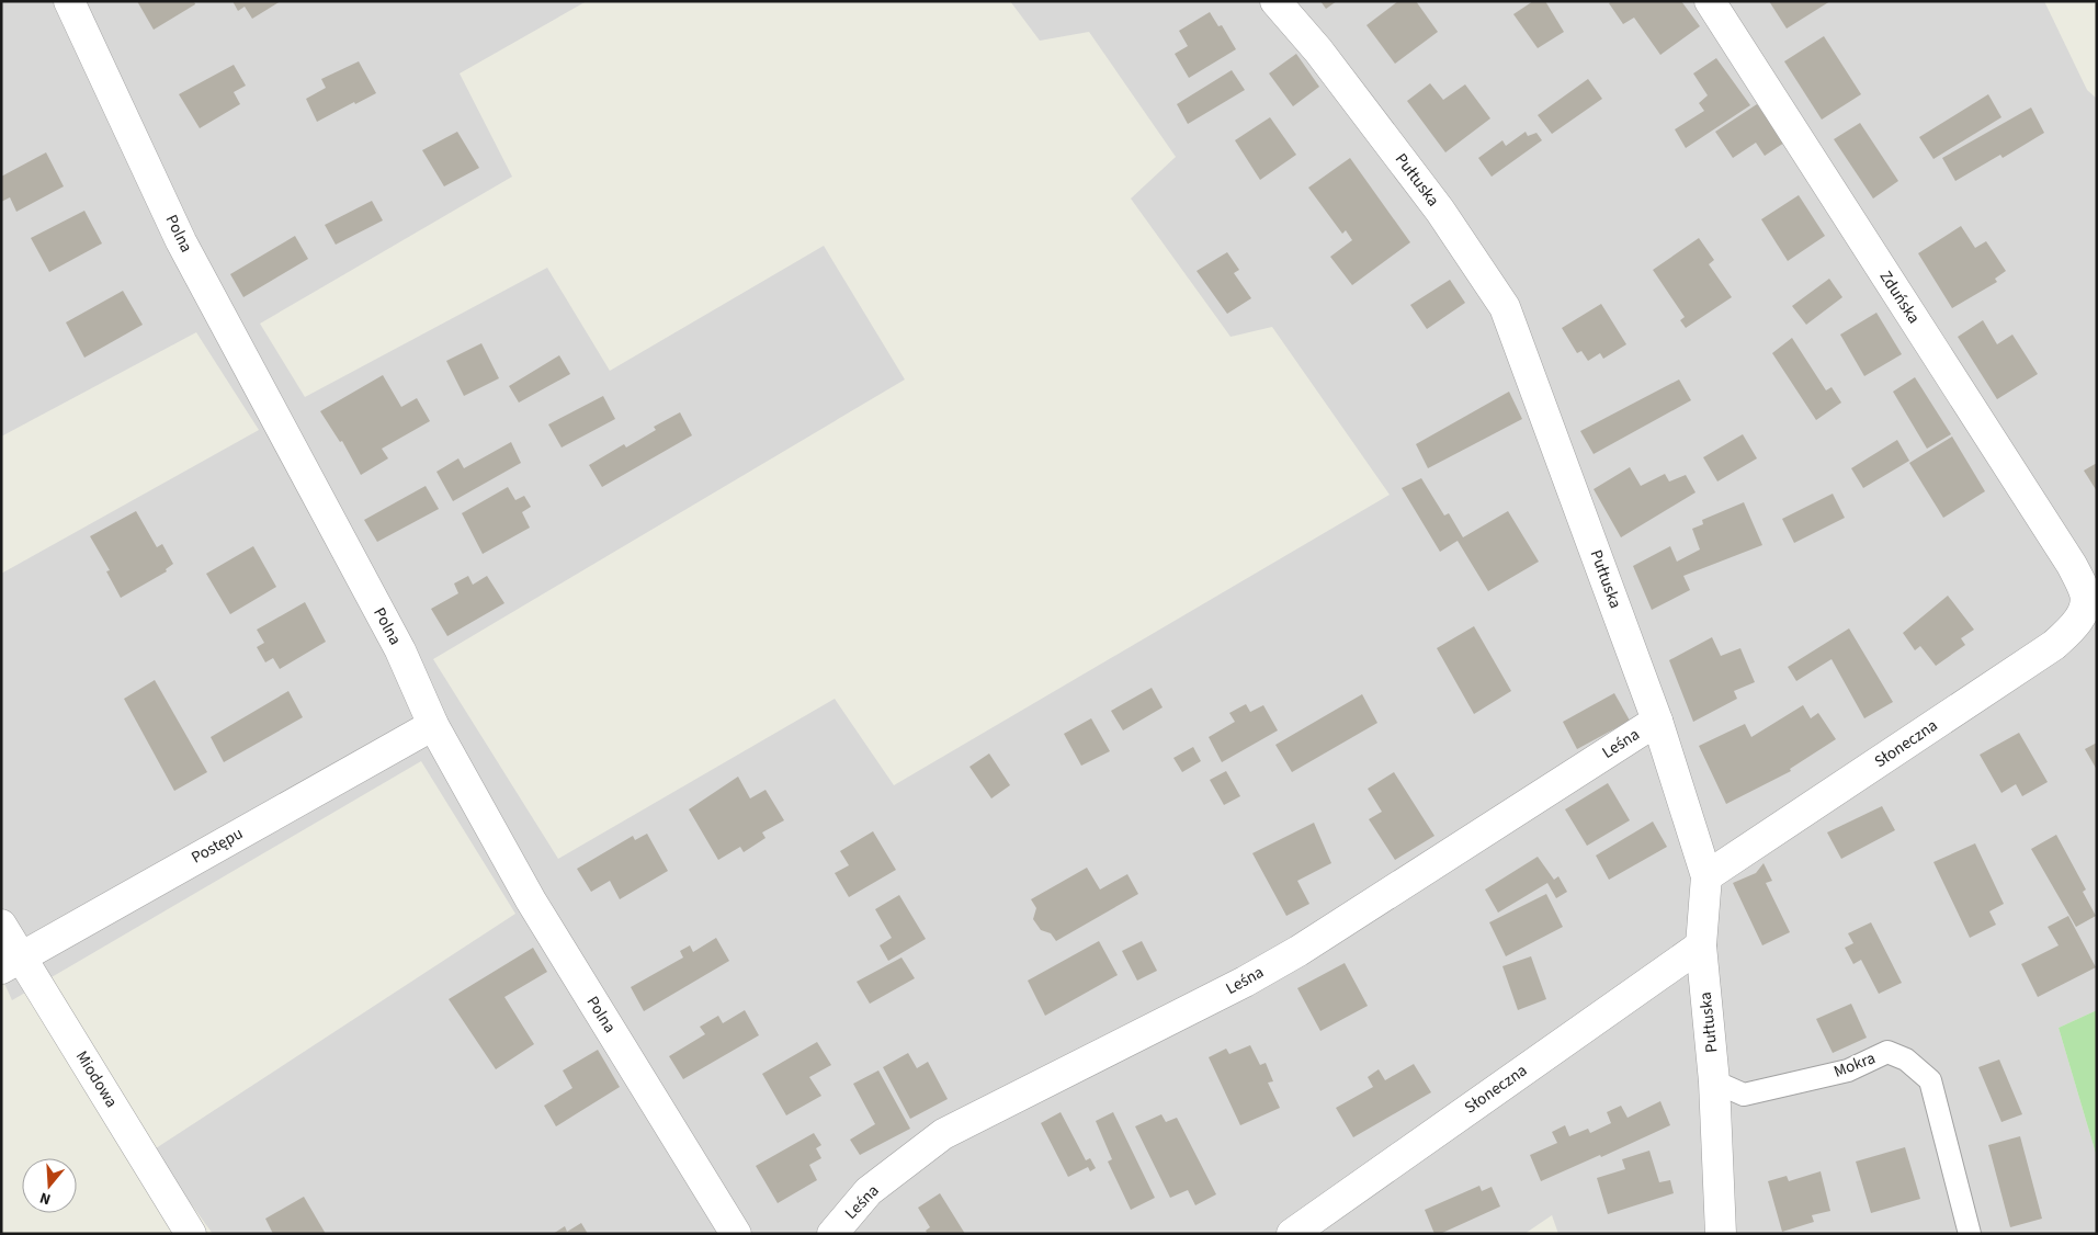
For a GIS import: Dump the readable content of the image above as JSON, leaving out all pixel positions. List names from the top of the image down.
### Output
{
  "streets": {
    "street": [
      "Pułtuska",
      "Polna",
      "Zduńska",
      "Leśna",
      "Słoneczna",
      "Postępu",
      "Miodowa"
    ],
    "lane": ["Mokra"]
  },
  "crossings": [
    ["Pułtuska", "Leśna"],
    ["Pułtuska", "Słoneczna"],
    ["Pułtuska", "Mokra"],
    ["Polna", "Postępu"],
    ["Zduńska", "Słoneczna"],
    ["Postępu", "Miodowa"]
  ],
  "north": "bottom"
}
